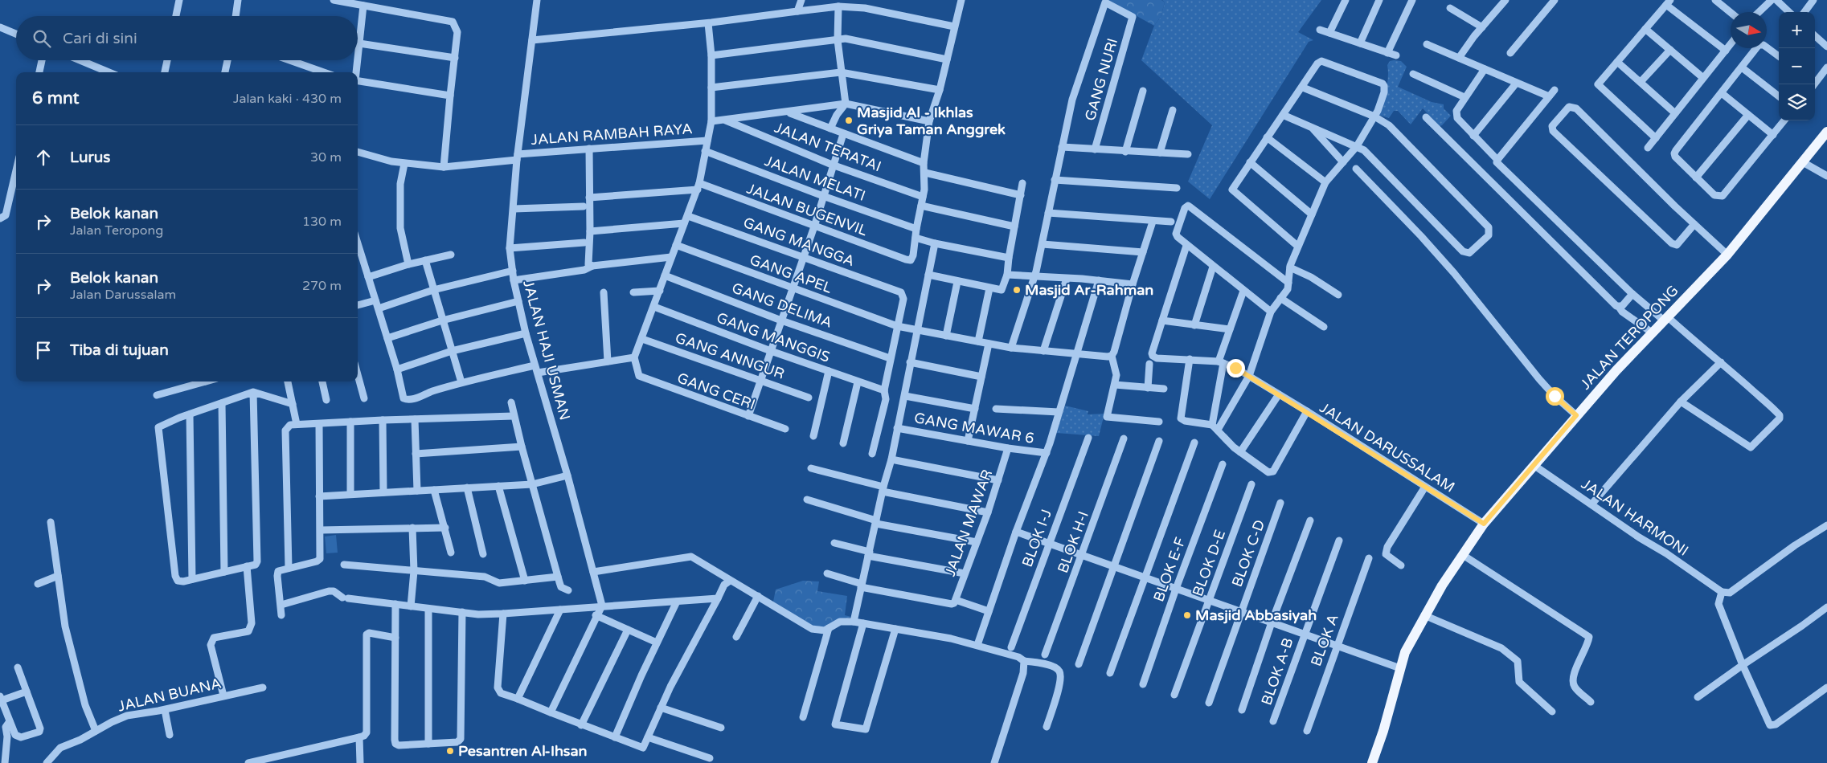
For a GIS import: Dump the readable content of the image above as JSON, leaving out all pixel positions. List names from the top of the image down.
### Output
{
  "streets": {
    "main road": ["JALAN TEROPONG"],
    "street": [
      "GANG NURI",
      "JALAN RAMBAH RAYA",
      "JALAN TERATAI",
      "JALAN MELATI",
      "JALAN BUGENVIL",
      "GANG MANGGA",
      "GANG APEL",
      "GANG DELIMA",
      "GANG MANGGIS",
      "JALAN HAJI USMAN",
      "GANG ANNGUR",
      "GANG CERI",
      "GANG MAWAR 6",
      "JALAN DARUSSALAM",
      "JALAN HARMONI",
      "JALAN MAWAR",
      "BLOK I-J",
      "BLOK H-I",
      "BLOK C-D",
      "BLOK D-E",
      "BLOK E-F",
      "BLOK A",
      "BLOK A-B",
      "JALAN BUANA"
    ]
  },
  "crossings": [
    ["JALAN RAMBAH RAYA", "JALAN HAJI USMAN"],
    ["GANG MANGGA", "GANG APEL"],
    ["JALAN TEROPONG", "JALAN DARUSSALAM"],
    ["JALAN TEROPONG", "JALAN HARMONI"],
    ["GANG MAWAR 6", "JALAN MAWAR"]
  ],
  "places": [
    "Masjid Al - Ikhlas Griya Taman Anggrek",
    "Masjid Ar-Rahman",
    "Masjid Abbasiyah",
    "Pesantren Al-Ihsan"
  ],
  "north": "right",
  "page": {
    "map_buttons": ["+", "−"],
    "search": "Cari di sini",
    "heading": ["6 mnt", "Jalan kaki · 430 m"],
    "list": [
      ["Lurus", "30 m"],
      ["Belok kanan", "Jalan Teropong", "130 m"],
      ["Belok kanan", "Jalan Darussalam", "270 m"],
      "Tiba di tujuan"
    ]
  }
}
